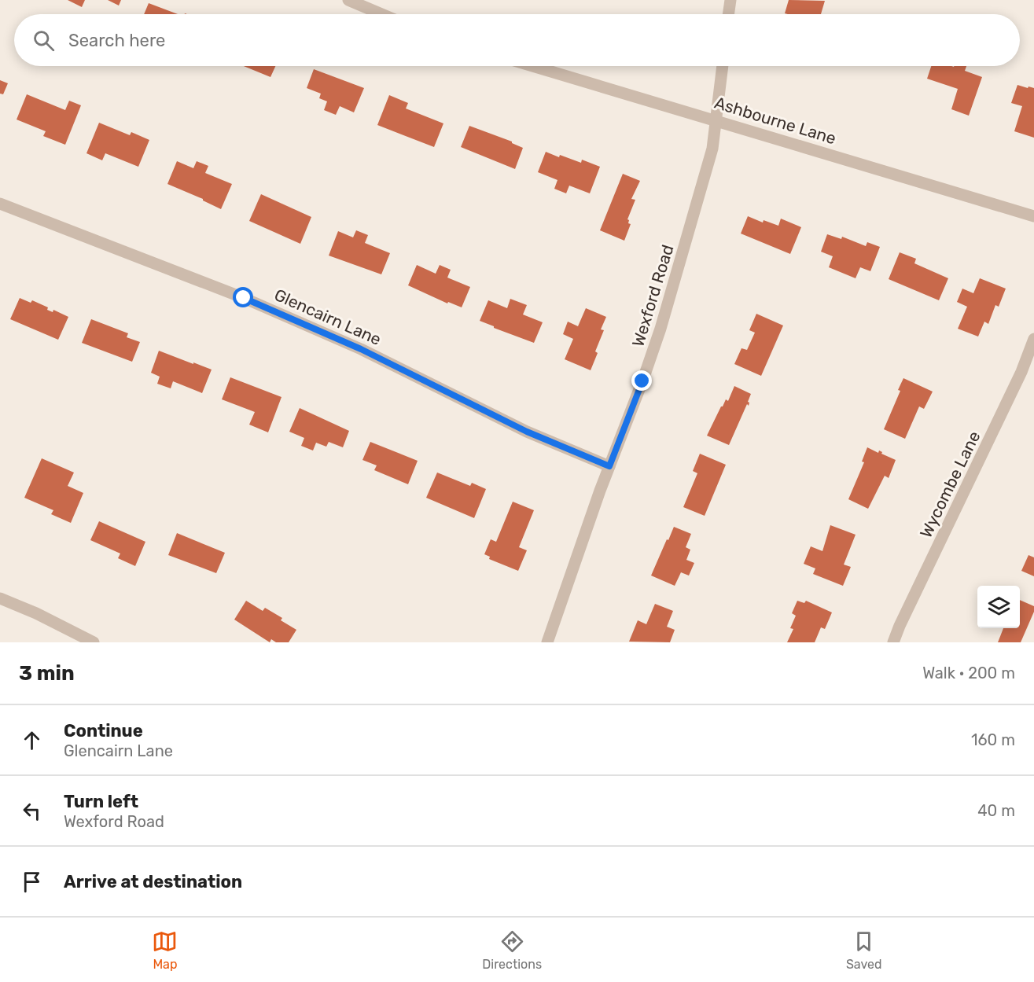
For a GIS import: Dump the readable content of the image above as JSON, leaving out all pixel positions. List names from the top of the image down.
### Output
{
  "streets": {
    "street": [
      "Ashbourne Lane",
      "Wexford Road",
      "Glencairn Lane",
      "Wycombe Lane"
    ]
  },
  "crossings": [
    ["Ashbourne Lane", "Wexford Road"],
    ["Wexford Road", "Glencairn Lane"]
  ],
  "page": {
    "search": "Search here",
    "heading": ["3 min", "Walk · 200 m"],
    "list": [
      ["Continue", "Glencairn Lane", "160 m"],
      ["Turn left", "Wexford Road", "40 m"],
      "Arrive at destination"
    ],
    "nav": ["Map", "Directions", "Saved"]
  }
}
